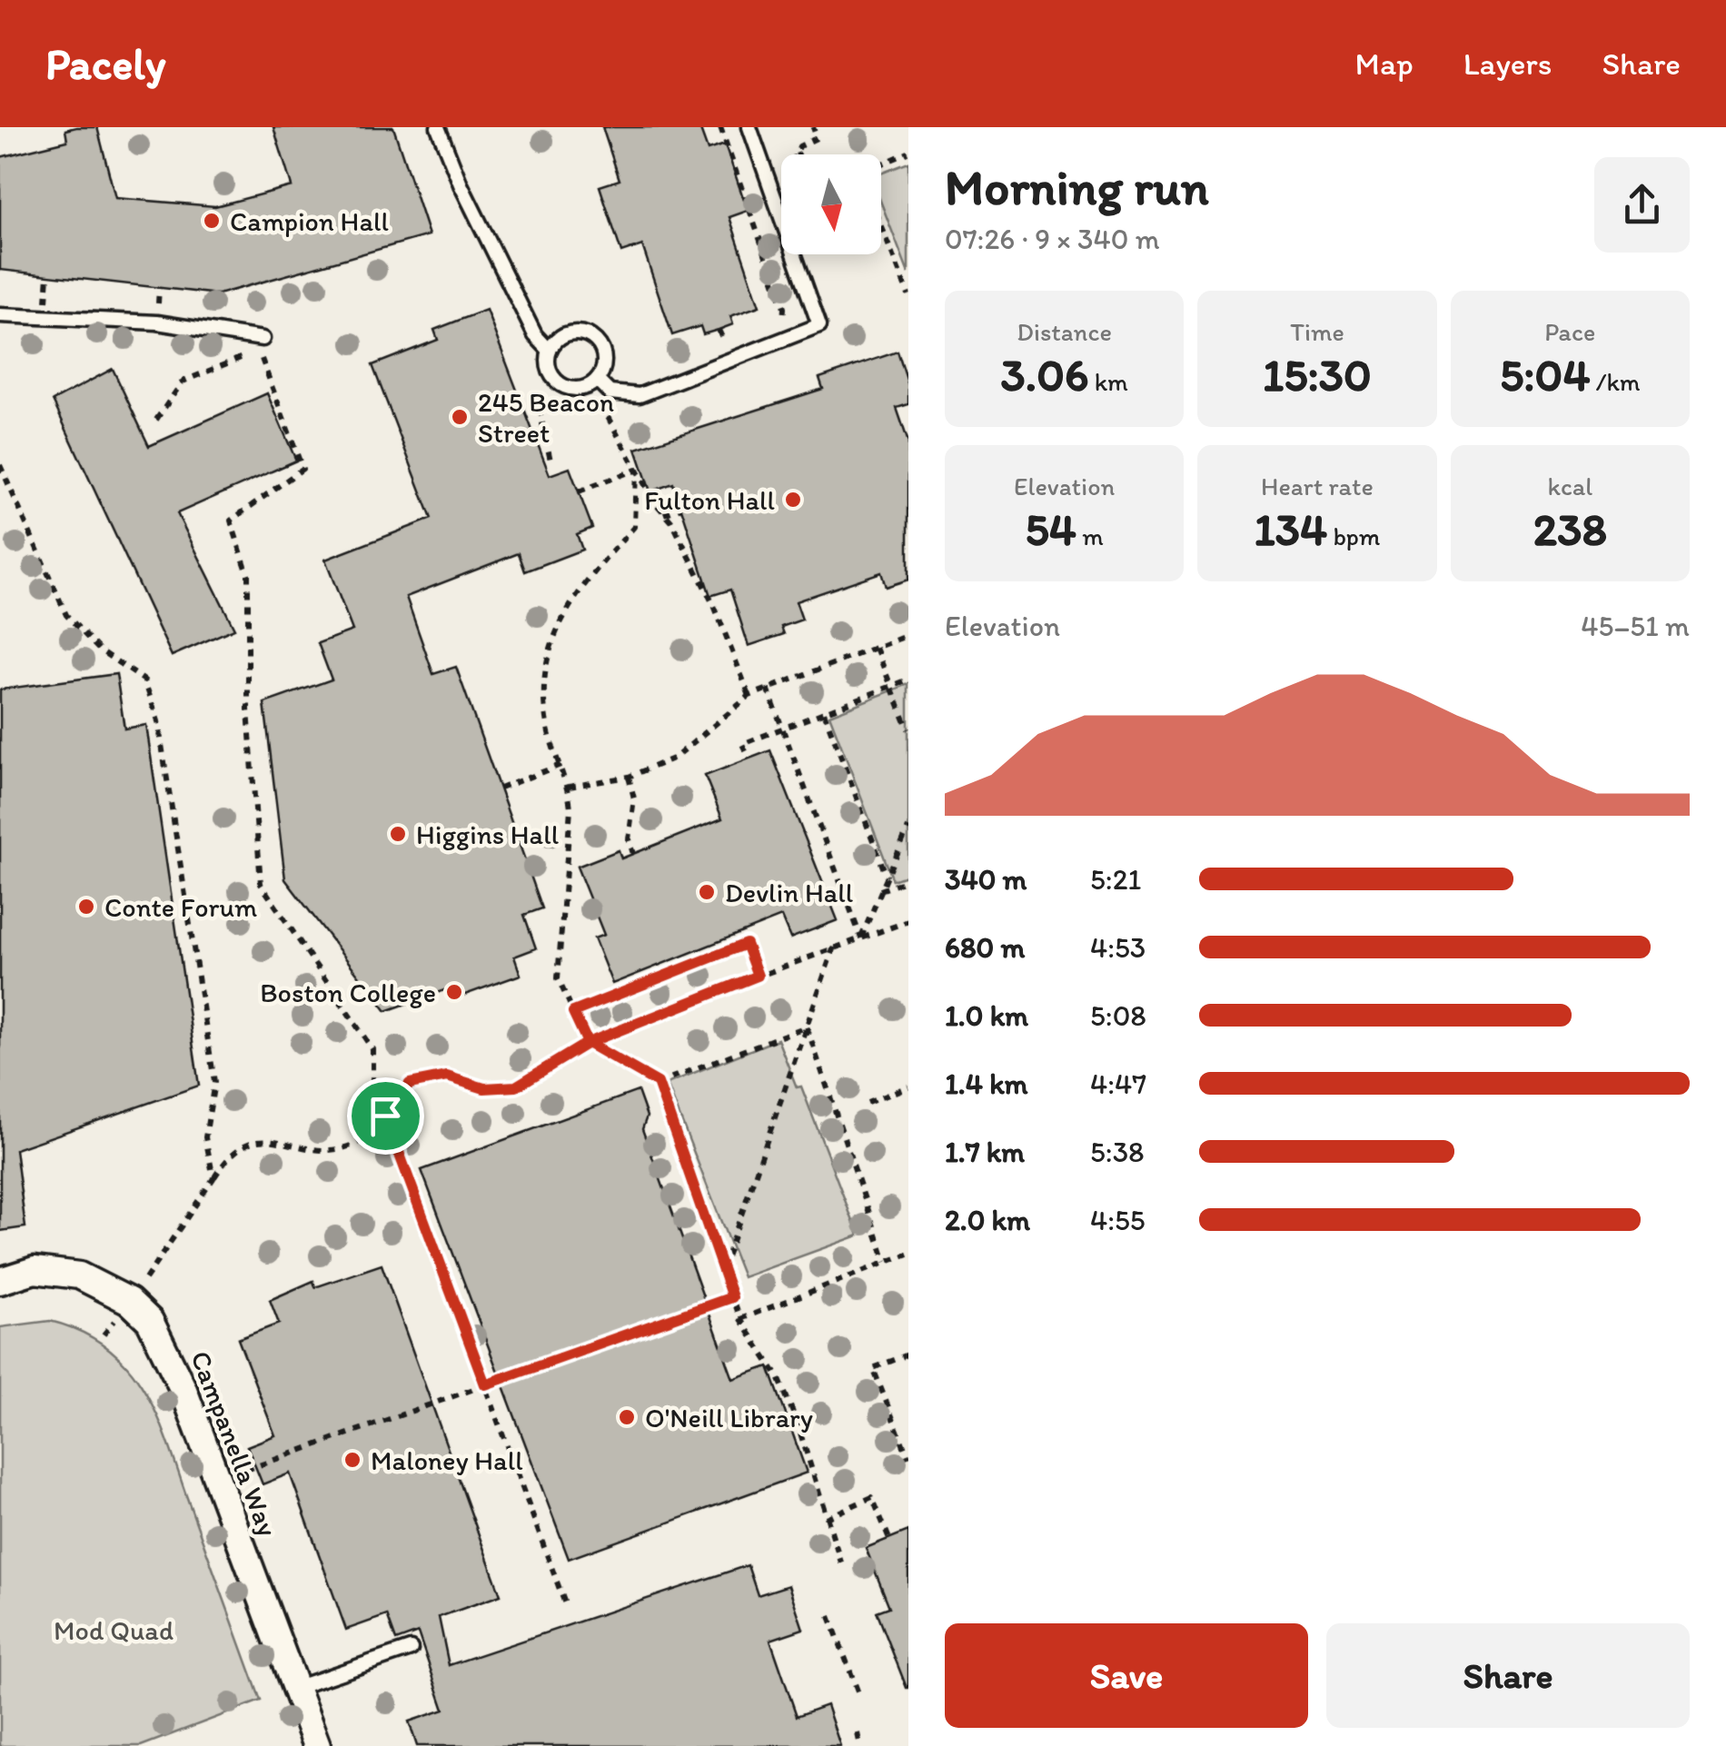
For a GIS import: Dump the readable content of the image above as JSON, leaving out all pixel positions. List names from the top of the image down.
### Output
{
  "streets": {
    "street": ["Campanella Way"]
  },
  "parks": ["Mod Quad"],
  "places": [
    "Campion Hall",
    "245 Beacon Street",
    "Fulton Hall",
    "Higgins Hall",
    "Devlin Hall",
    "Conte Forum",
    "Boston College",
    "O'Neill Library",
    "Maloney Hall"
  ],
  "north": "bottom",
  "page": {
    "header": "Pacely",
    "nav": ["Map", "Layers", "Share"],
    "heading": ["Morning run", "07:26 · 9 × 340 m"],
    "stats": [
      ["Distance", "3.06 km"],
      ["Time", "15:30"],
      ["Pace", "5:04 /km"],
      ["Elevation", "54 m"],
      ["Heart rate", "134 bpm"],
      ["kcal", "238"]
    ],
    "chart": ["Elevation", "45–51 m"],
    "list": [
      {
        "name": "340 m",
        "note": "5:21"
      },
      {
        "name": "680 m",
        "note": "4:53"
      },
      {
        "name": "1.0 km",
        "note": "5:08"
      },
      {
        "name": "1.4 km",
        "note": "4:47"
      },
      {
        "name": "1.7 km",
        "note": "5:38"
      },
      {
        "name": "2.0 km",
        "note": "4:55"
      }
    ],
    "buttons": ["Save", "Share"]
  }
}
